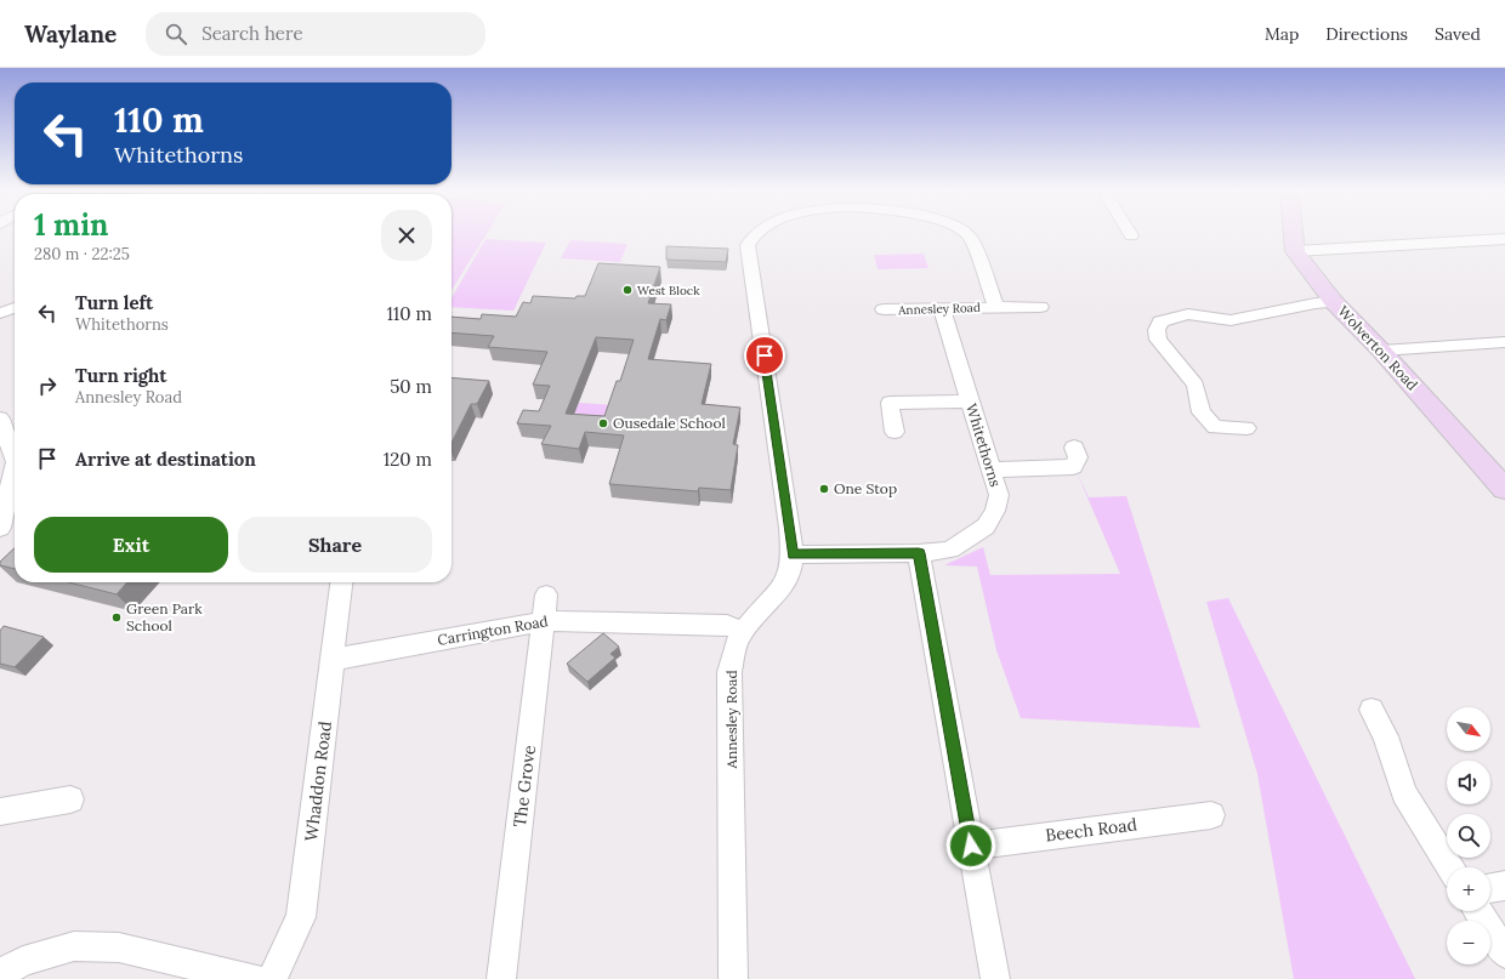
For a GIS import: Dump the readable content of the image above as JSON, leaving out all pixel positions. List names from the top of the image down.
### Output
{
  "streets": {
    "street": [
      "Annesley Road",
      "Wolverton Road",
      "Whitethorns",
      "Carrington Road",
      "Whaddon Road",
      "The Grove",
      "Beech Road"
    ]
  },
  "crossings": [
    ["Annesley Road", "Whitethorns"],
    ["Annesley Road", "Carrington Road"],
    ["Carrington Road", "Whaddon Road"],
    ["Carrington Road", "The Grove"]
  ],
  "places": [
    "West Block",
    "Ousedale School",
    "One Stop",
    "Green Park School"
  ],
  "north": "bottom right",
  "page": {
    "header": "Waylane",
    "search": "Search here",
    "nav": ["Map", "Directions", "Saved"],
    "turn": ["110 m", "Whitethorns"],
    "heading": ["1 min", "280 m · 22:25"],
    "list": [
      {
        "name": "Turn left",
        "note": "Whitethorns",
        "value": "110 m"
      },
      {
        "name": "Turn right",
        "note": "Annesley Road",
        "value": "50 m"
      },
      {
        "name": "Arrive at destination",
        "value": "120 m"
      }
    ],
    "buttons": ["Exit", "Share"],
    "map_buttons": ["+", "−"]
  }
}
